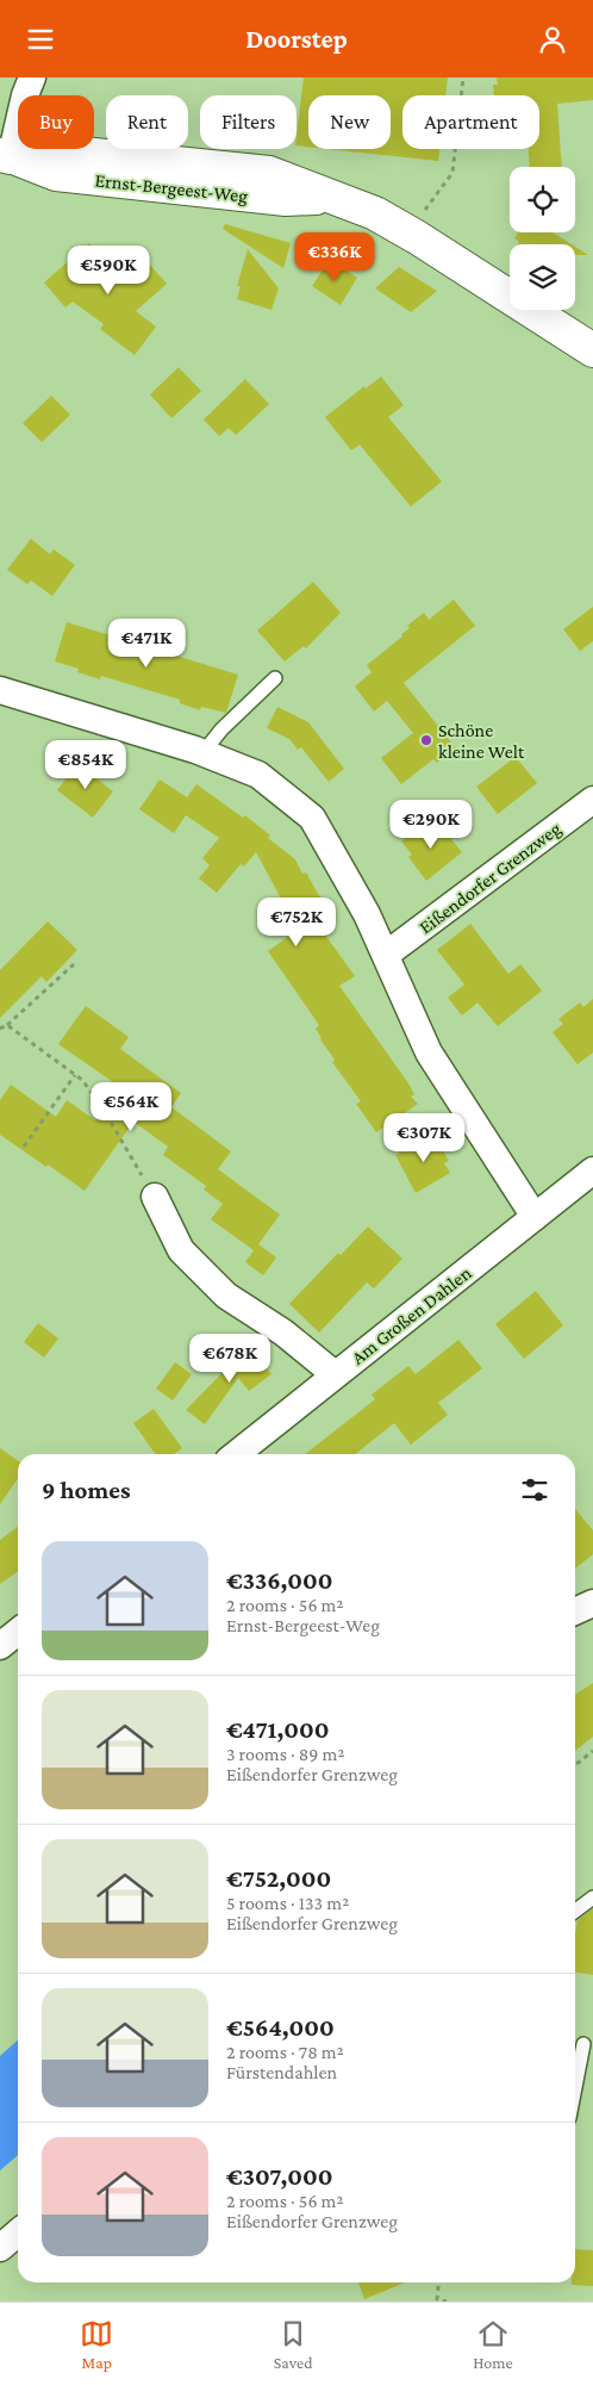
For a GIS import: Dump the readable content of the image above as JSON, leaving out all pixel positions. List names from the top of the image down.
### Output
{
  "streets": {
    "street": ["Ernst-Bergeest-Weg", "Eißendorfer Grenzweg", "Am Großen Dahlen"]
  },
  "places": ["Schöne kleine Welt"],
  "page": {
    "header": "Doorstep",
    "chip": [
      "Buy",
      "Rent",
      "Filters",
      "New",
      "Apartment"
    ],
    "price": [
      "€336K",
      "€590K",
      "€471K",
      "€854K",
      "€290K",
      "€752K",
      "€564K",
      "€307K",
      "€678K"
    ],
    "heading": "9 homes",
    "list": [
      {
        "name": "€336,000",
        "note": "2 rooms · 56 m² · Ernst-Bergeest-Weg"
      },
      {
        "name": "€471,000",
        "note": "3 rooms · 89 m² · Eißendorfer Grenzweg"
      },
      {
        "name": "€752,000",
        "note": "5 rooms · 133 m² · Eißendorfer Grenzweg"
      },
      {
        "name": "€564,000",
        "note": "2 rooms · 78 m² · Fürstendahlen"
      },
      {
        "name": "€307,000",
        "note": "2 rooms · 56 m² · Eißendorfer Grenzweg"
      }
    ],
    "tabs": ["Map", "Saved", "Home"]
  }
}
